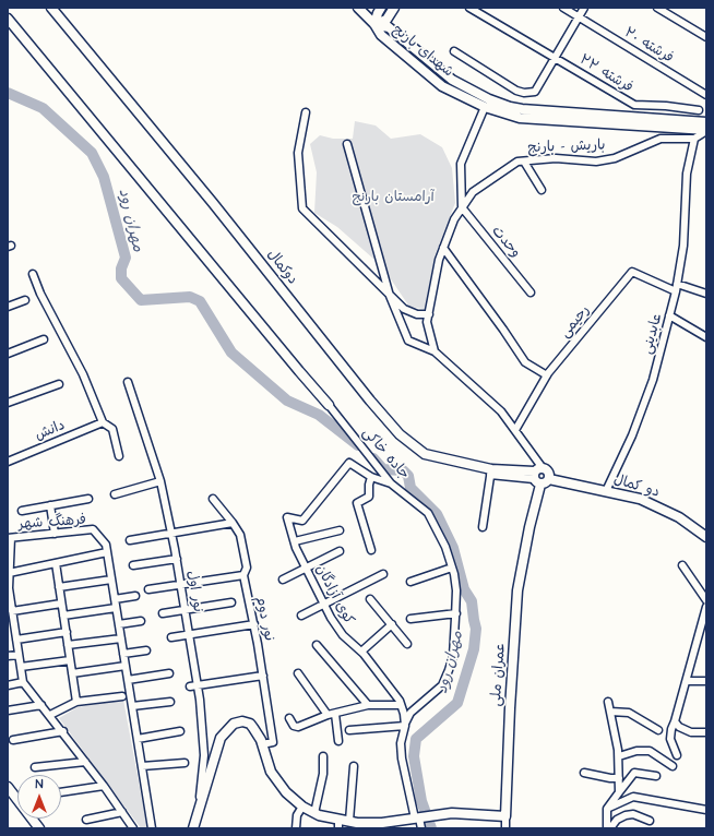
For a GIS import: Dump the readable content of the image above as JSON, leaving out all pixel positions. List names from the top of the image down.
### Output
{
  "streets": {
    "main road": [
      "شهدای بارنج",
      "دوکمال",
      "دو کمال",
      "عمران ملی"
    ],
    "street": [
      "۲۰ فرشته",
      "۲۲ فرشته",
      "باریش - بارنج",
      "وحدت",
      "رحیمی",
      "عابدینی",
      "دانش",
      "جاده خاکی",
      "فرهنگ شهر",
      "نور اول",
      "کوی آزادگان",
      "نور دوم"
    ]
  },
  "crossings": [
    ["باریش - بارنج", "وحدت"],
    ["باریش - بارنج", "عابدینی"],
    ["دوکمال", "دو کمال"],
    ["دوکمال", "عمران ملی"],
    ["رحیمی", "عابدینی"],
    ["عابدینی", "دو کمال"],
    ["جاده خاکی", "کوی آزادگان"],
    ["دو کمال", "عمران ملی"]
  ],
  "water": ["مهران رود"],
  "parks": ["آرامستان بارنج"],
  "north": "top"
}
